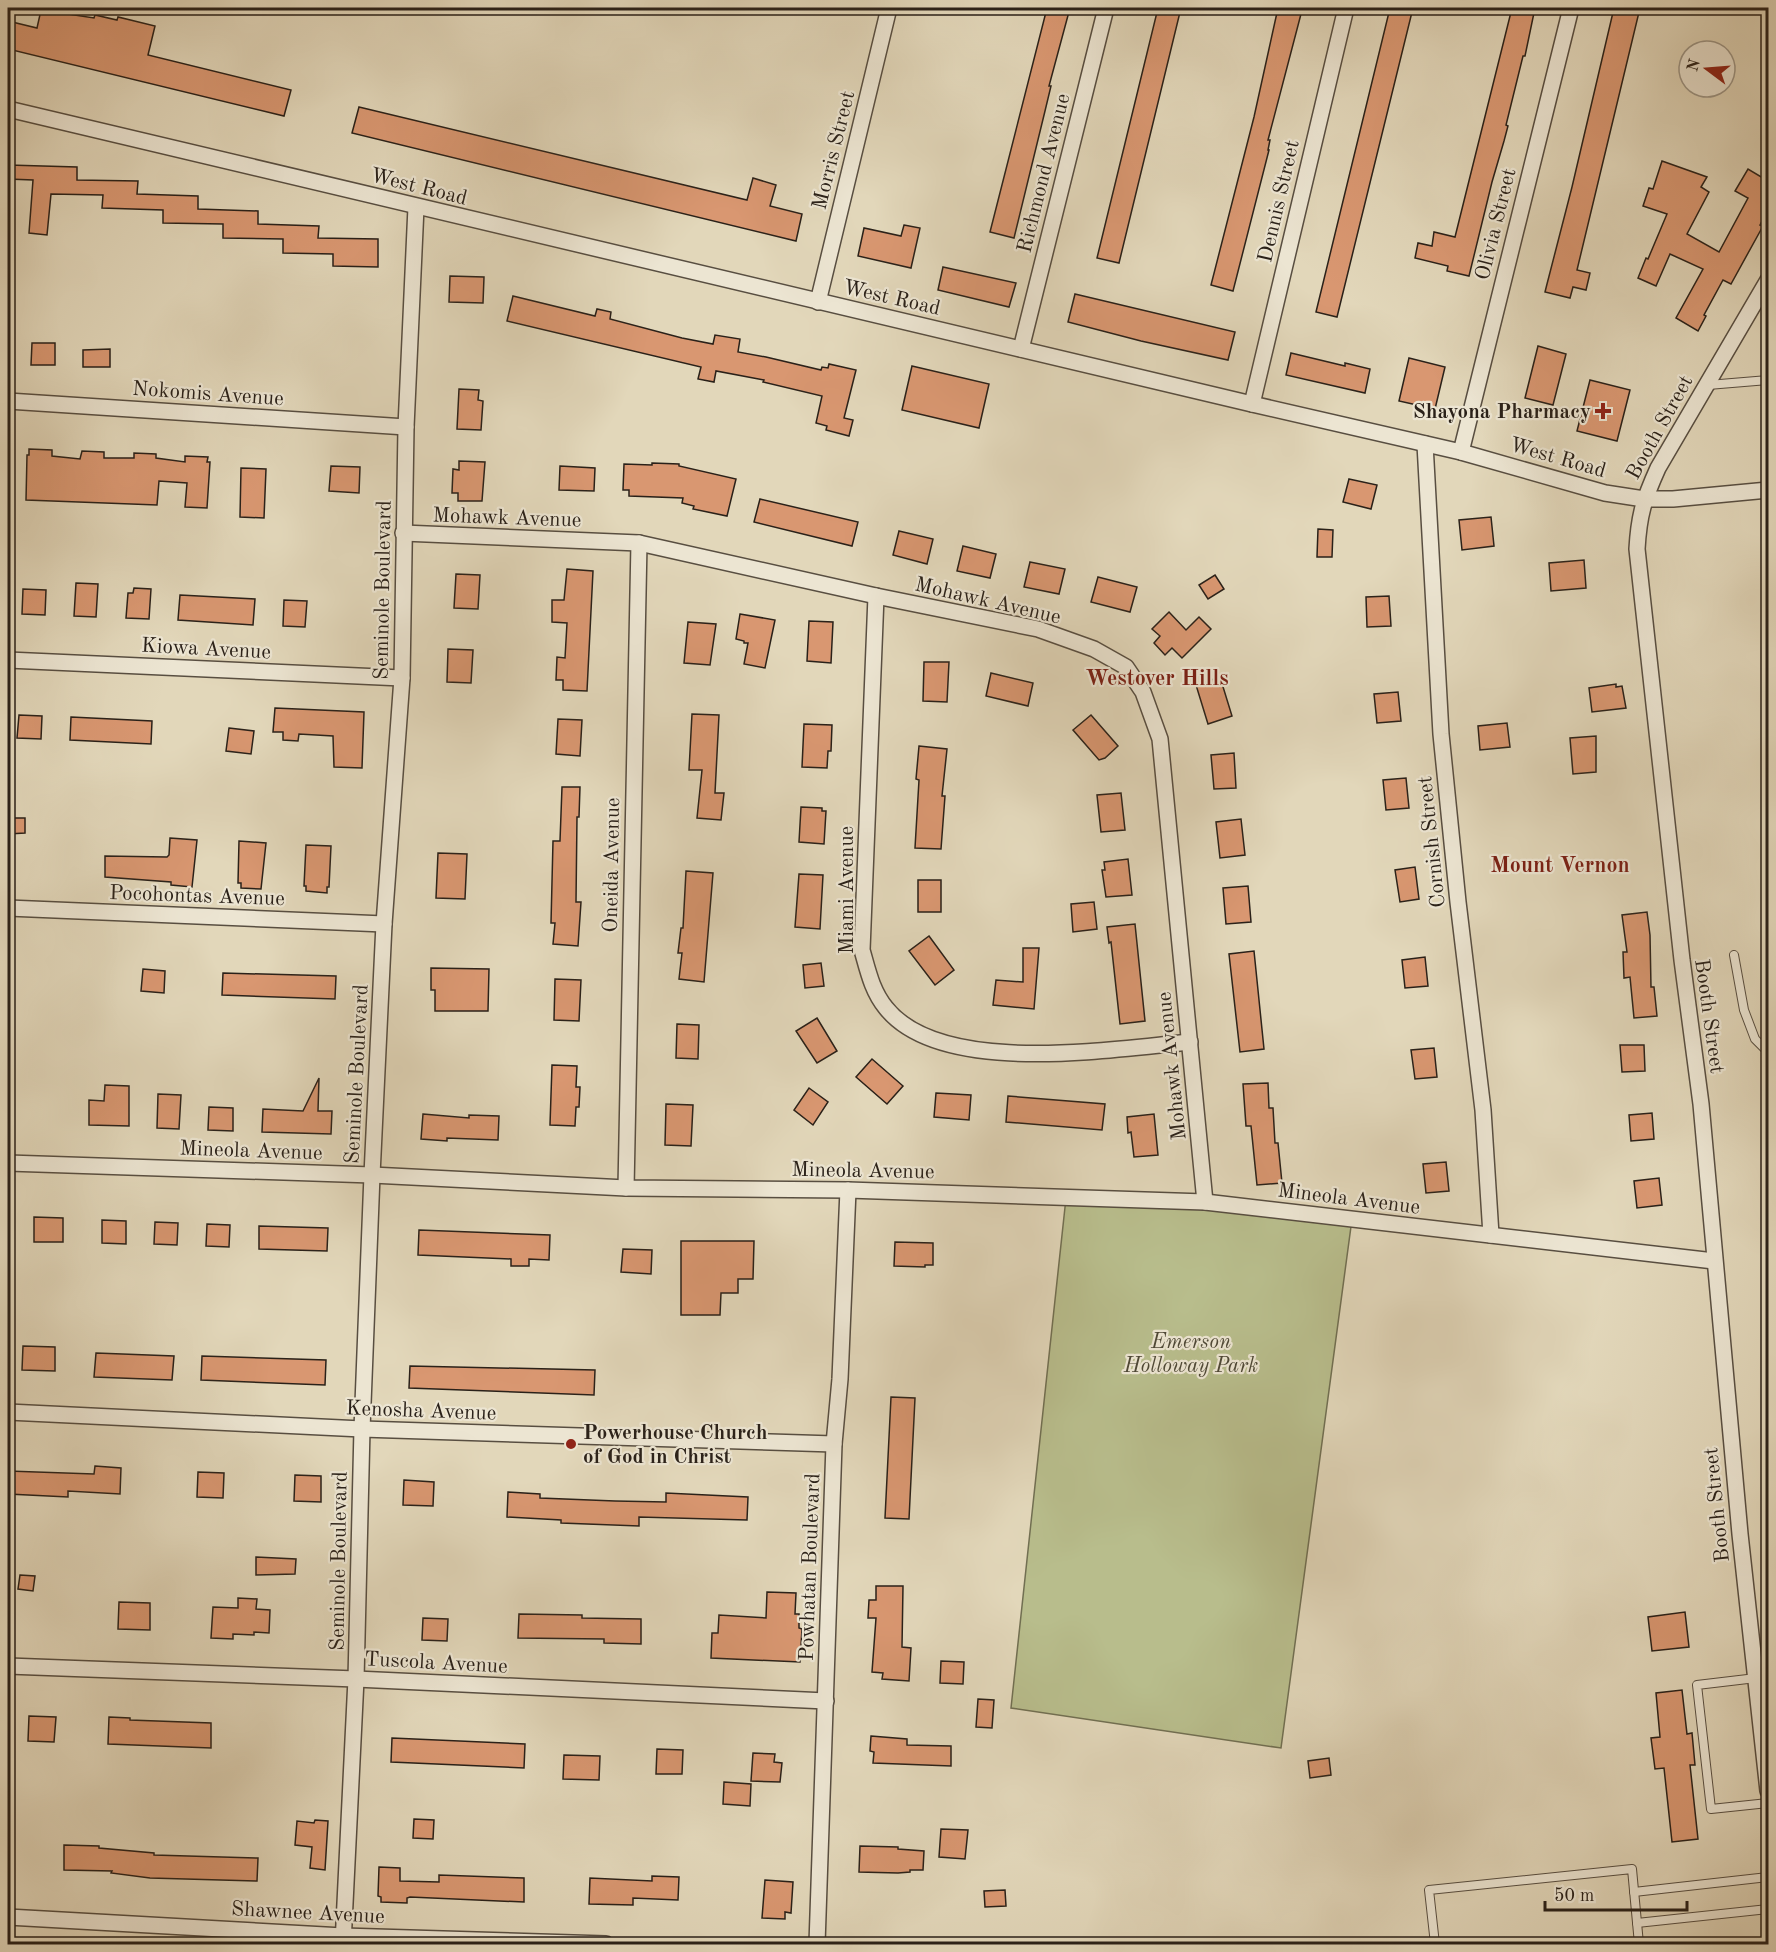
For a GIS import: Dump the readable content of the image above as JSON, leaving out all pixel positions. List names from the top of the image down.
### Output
{
  "streets": {
    "street": [
      "Morris Street",
      "Richmond Avenue",
      "West Road",
      "Dennis Street",
      "Olivia Street",
      "Nokomis Avenue",
      "Booth Street",
      "Mohawk Avenue",
      "Seminole Boulevard",
      "Kiowa Avenue",
      "Cornish Street",
      "Oneida Avenue",
      "Miami Avenue",
      "Pocohontas Avenue",
      "Mineola Avenue",
      "Kenosha Avenue",
      "Powhatan Boulevard",
      "Tuscola Avenue",
      "Shawnee Avenue"
    ]
  },
  "crossings": [
    ["Morris Street", "West Road"],
    ["Richmond Avenue", "West Road"],
    ["West Road", "Dennis Street"],
    ["West Road", "Olivia Street"],
    ["West Road", "Booth Street"],
    ["West Road", "Seminole Boulevard"],
    ["West Road", "Cornish Street"],
    ["Nokomis Avenue", "Seminole Boulevard"],
    ["Booth Street", "Mineola Avenue"],
    ["Mohawk Avenue", "Seminole Boulevard"],
    ["Mohawk Avenue", "Oneida Avenue"],
    ["Mohawk Avenue", "Miami Avenue"],
    ["Mohawk Avenue", "Mineola Avenue"],
    ["Seminole Boulevard", "Kiowa Avenue"],
    ["Seminole Boulevard", "Pocohontas Avenue"],
    ["Seminole Boulevard", "Mineola Avenue"],
    ["Seminole Boulevard", "Kenosha Avenue"],
    ["Seminole Boulevard", "Tuscola Avenue"],
    ["Seminole Boulevard", "Shawnee Avenue"],
    ["Cornish Street", "Mineola Avenue"],
    ["Oneida Avenue", "Mineola Avenue"],
    ["Mineola Avenue", "Powhatan Boulevard"],
    ["Kenosha Avenue", "Powhatan Boulevard"],
    ["Powhatan Boulevard", "Tuscola Avenue"]
  ],
  "districts": ["Westover Hills", "Mount Vernon"],
  "parks": ["Emerson Holloway Park"],
  "places": {
    "health": ["Shayona Pharmacy"],
    "other": ["Powerhouse Church of God in Christ"]
  },
  "scale_bar": "50 m",
  "north": "left"
}
